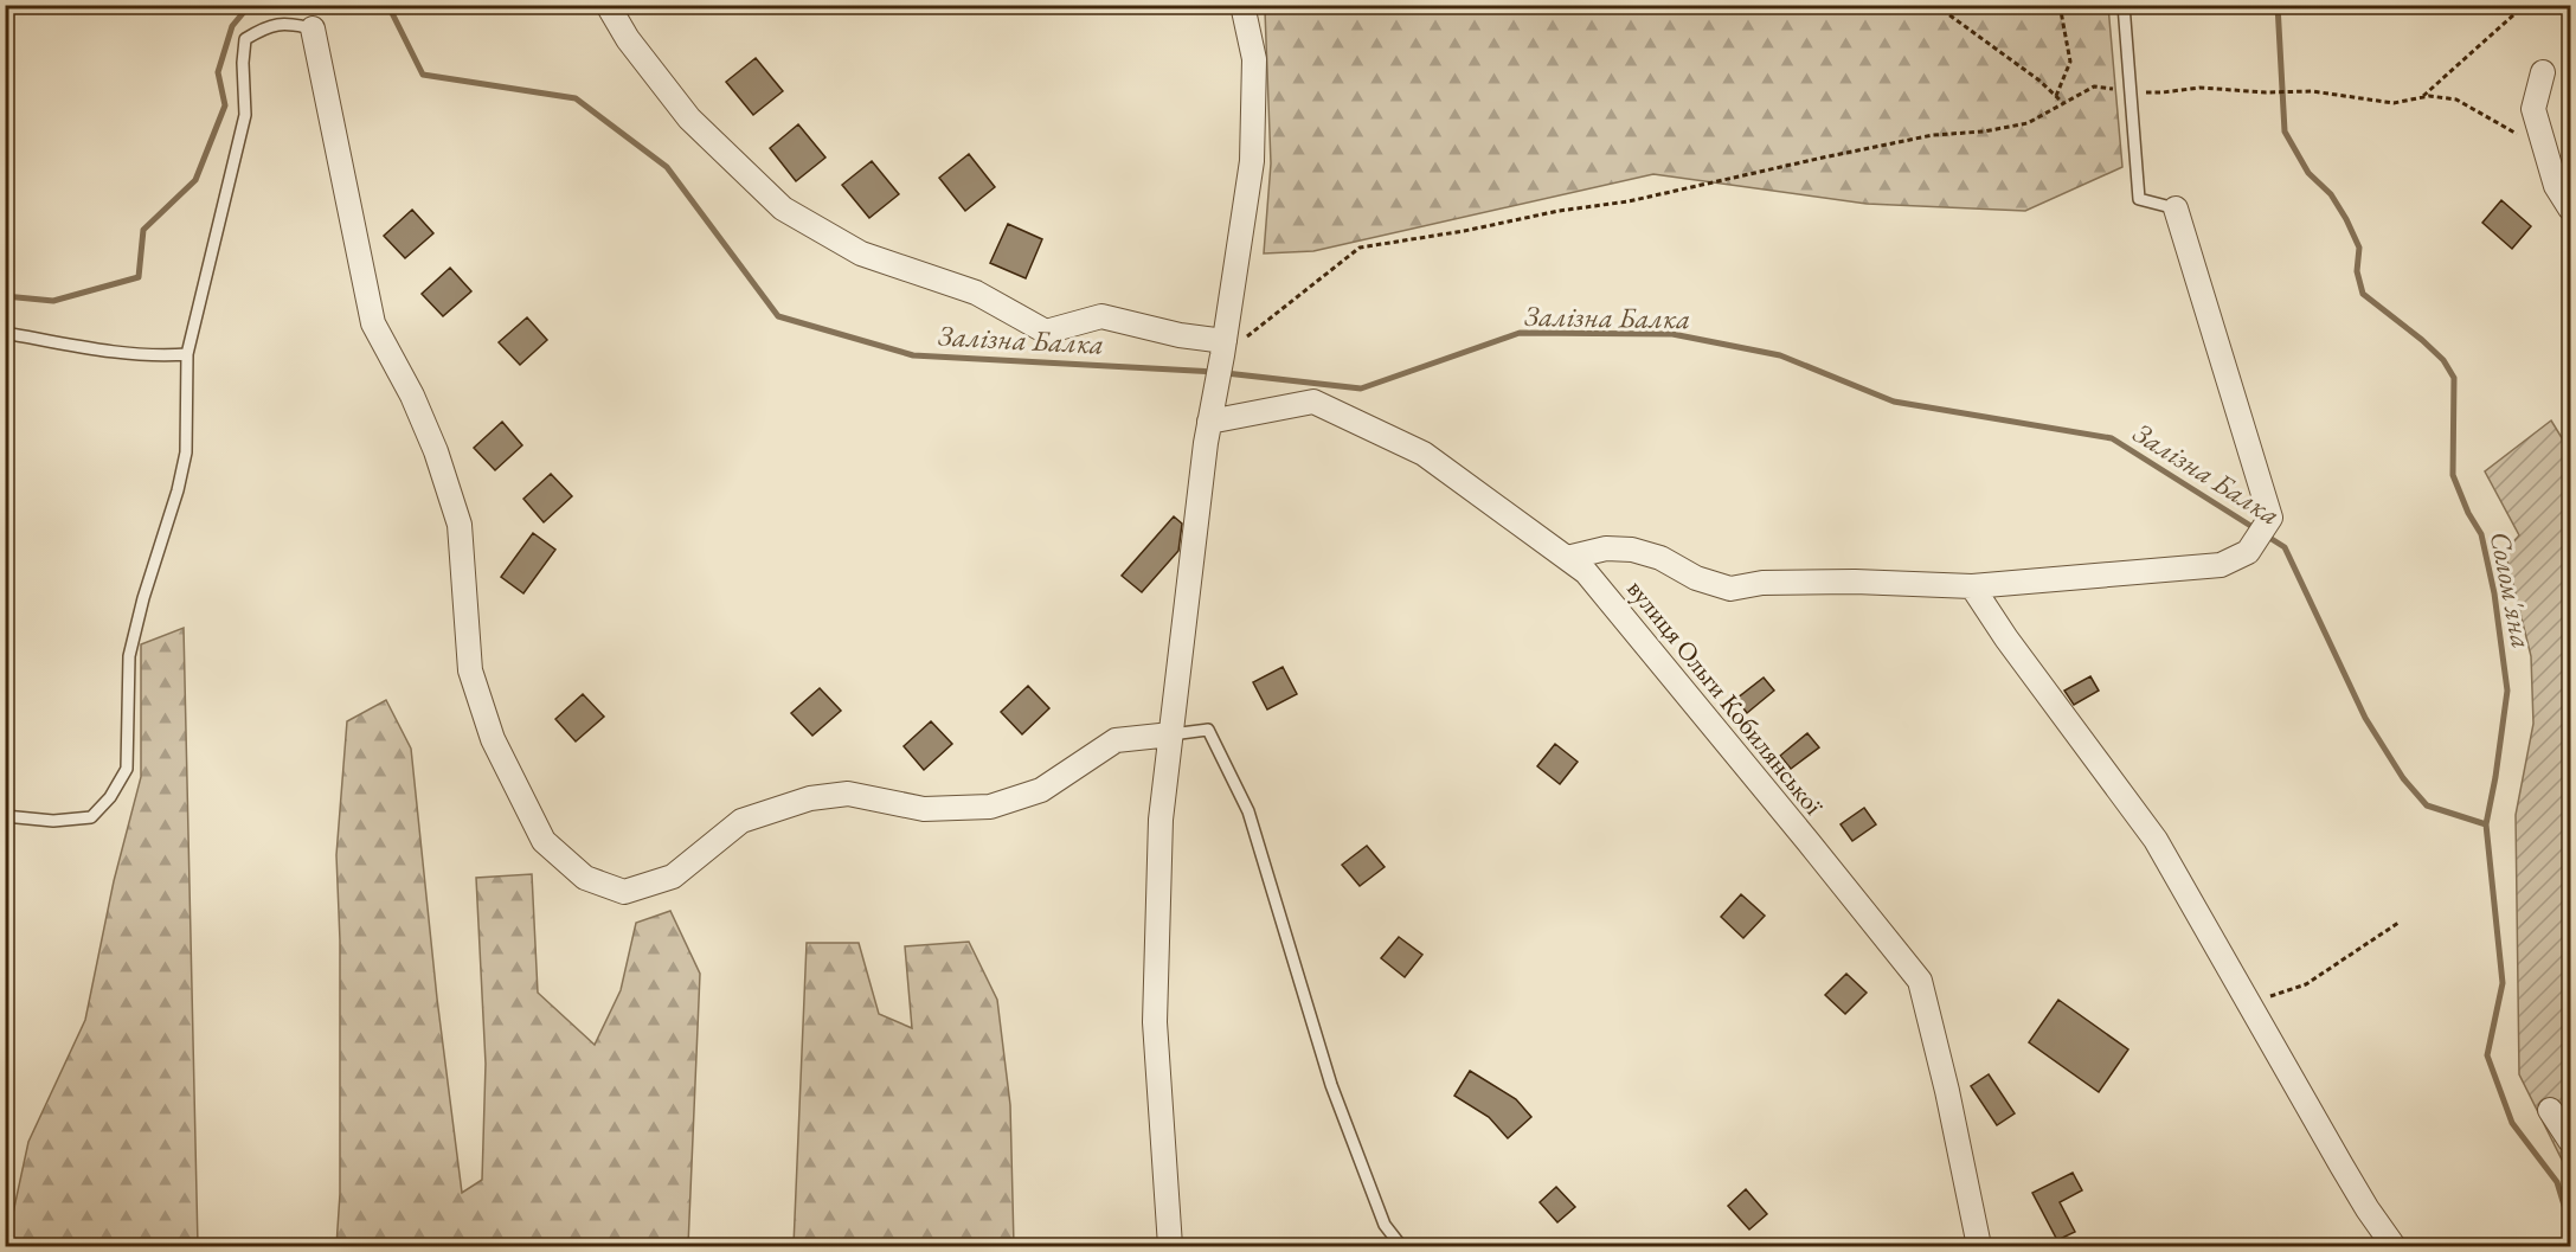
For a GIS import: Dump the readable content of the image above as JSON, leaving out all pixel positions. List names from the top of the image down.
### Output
{
  "streets": {
    "street": ["вулиця Ольги Кобилянської"]
  },
  "water": ["Залізна Балка", "Солом'яна"]
}
